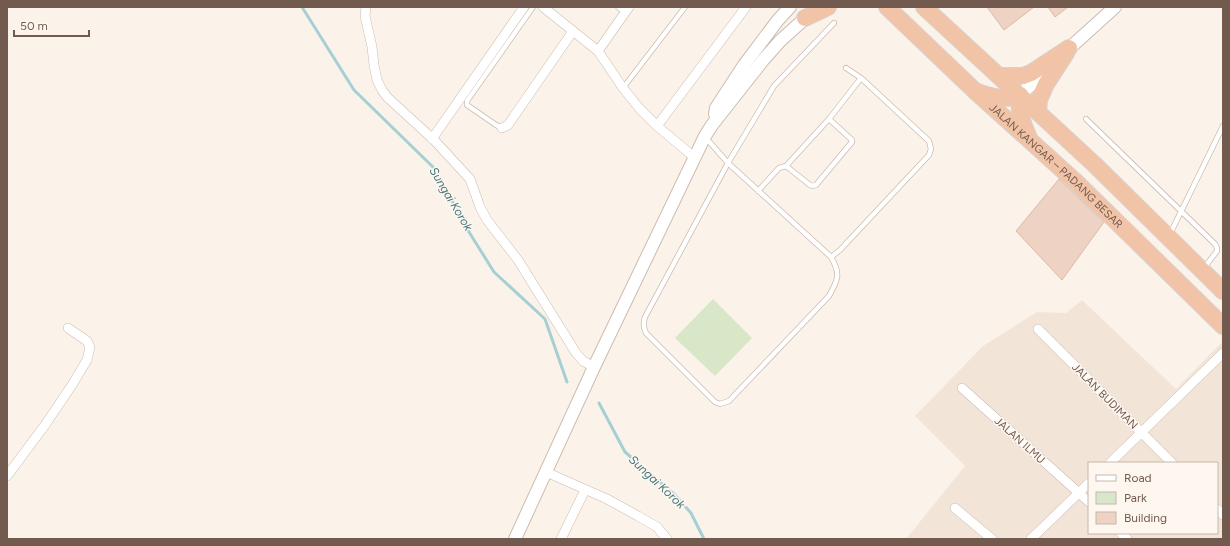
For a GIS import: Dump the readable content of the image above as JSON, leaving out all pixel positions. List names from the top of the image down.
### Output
{
  "streets": {
    "highway": ["JALAN KANGAR – PADANG BESAR"],
    "street": ["JALAN BUDIMAN", "JALAN ILMU"]
  },
  "water": ["Sungai Korok"],
  "legend": ["Road", "Park", "Building"],
  "scale_bar": "50 m"
}
